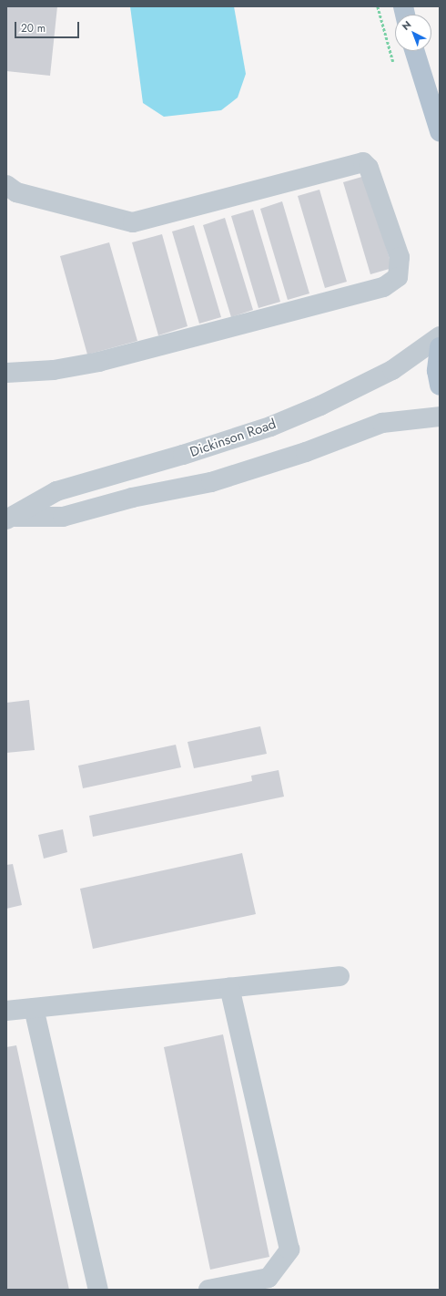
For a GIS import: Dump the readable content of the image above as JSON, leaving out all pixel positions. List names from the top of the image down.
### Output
{
  "streets": {
    "street": ["Dickinson Road"]
  },
  "scale_bar": "20 m",
  "north": "top left"
}
